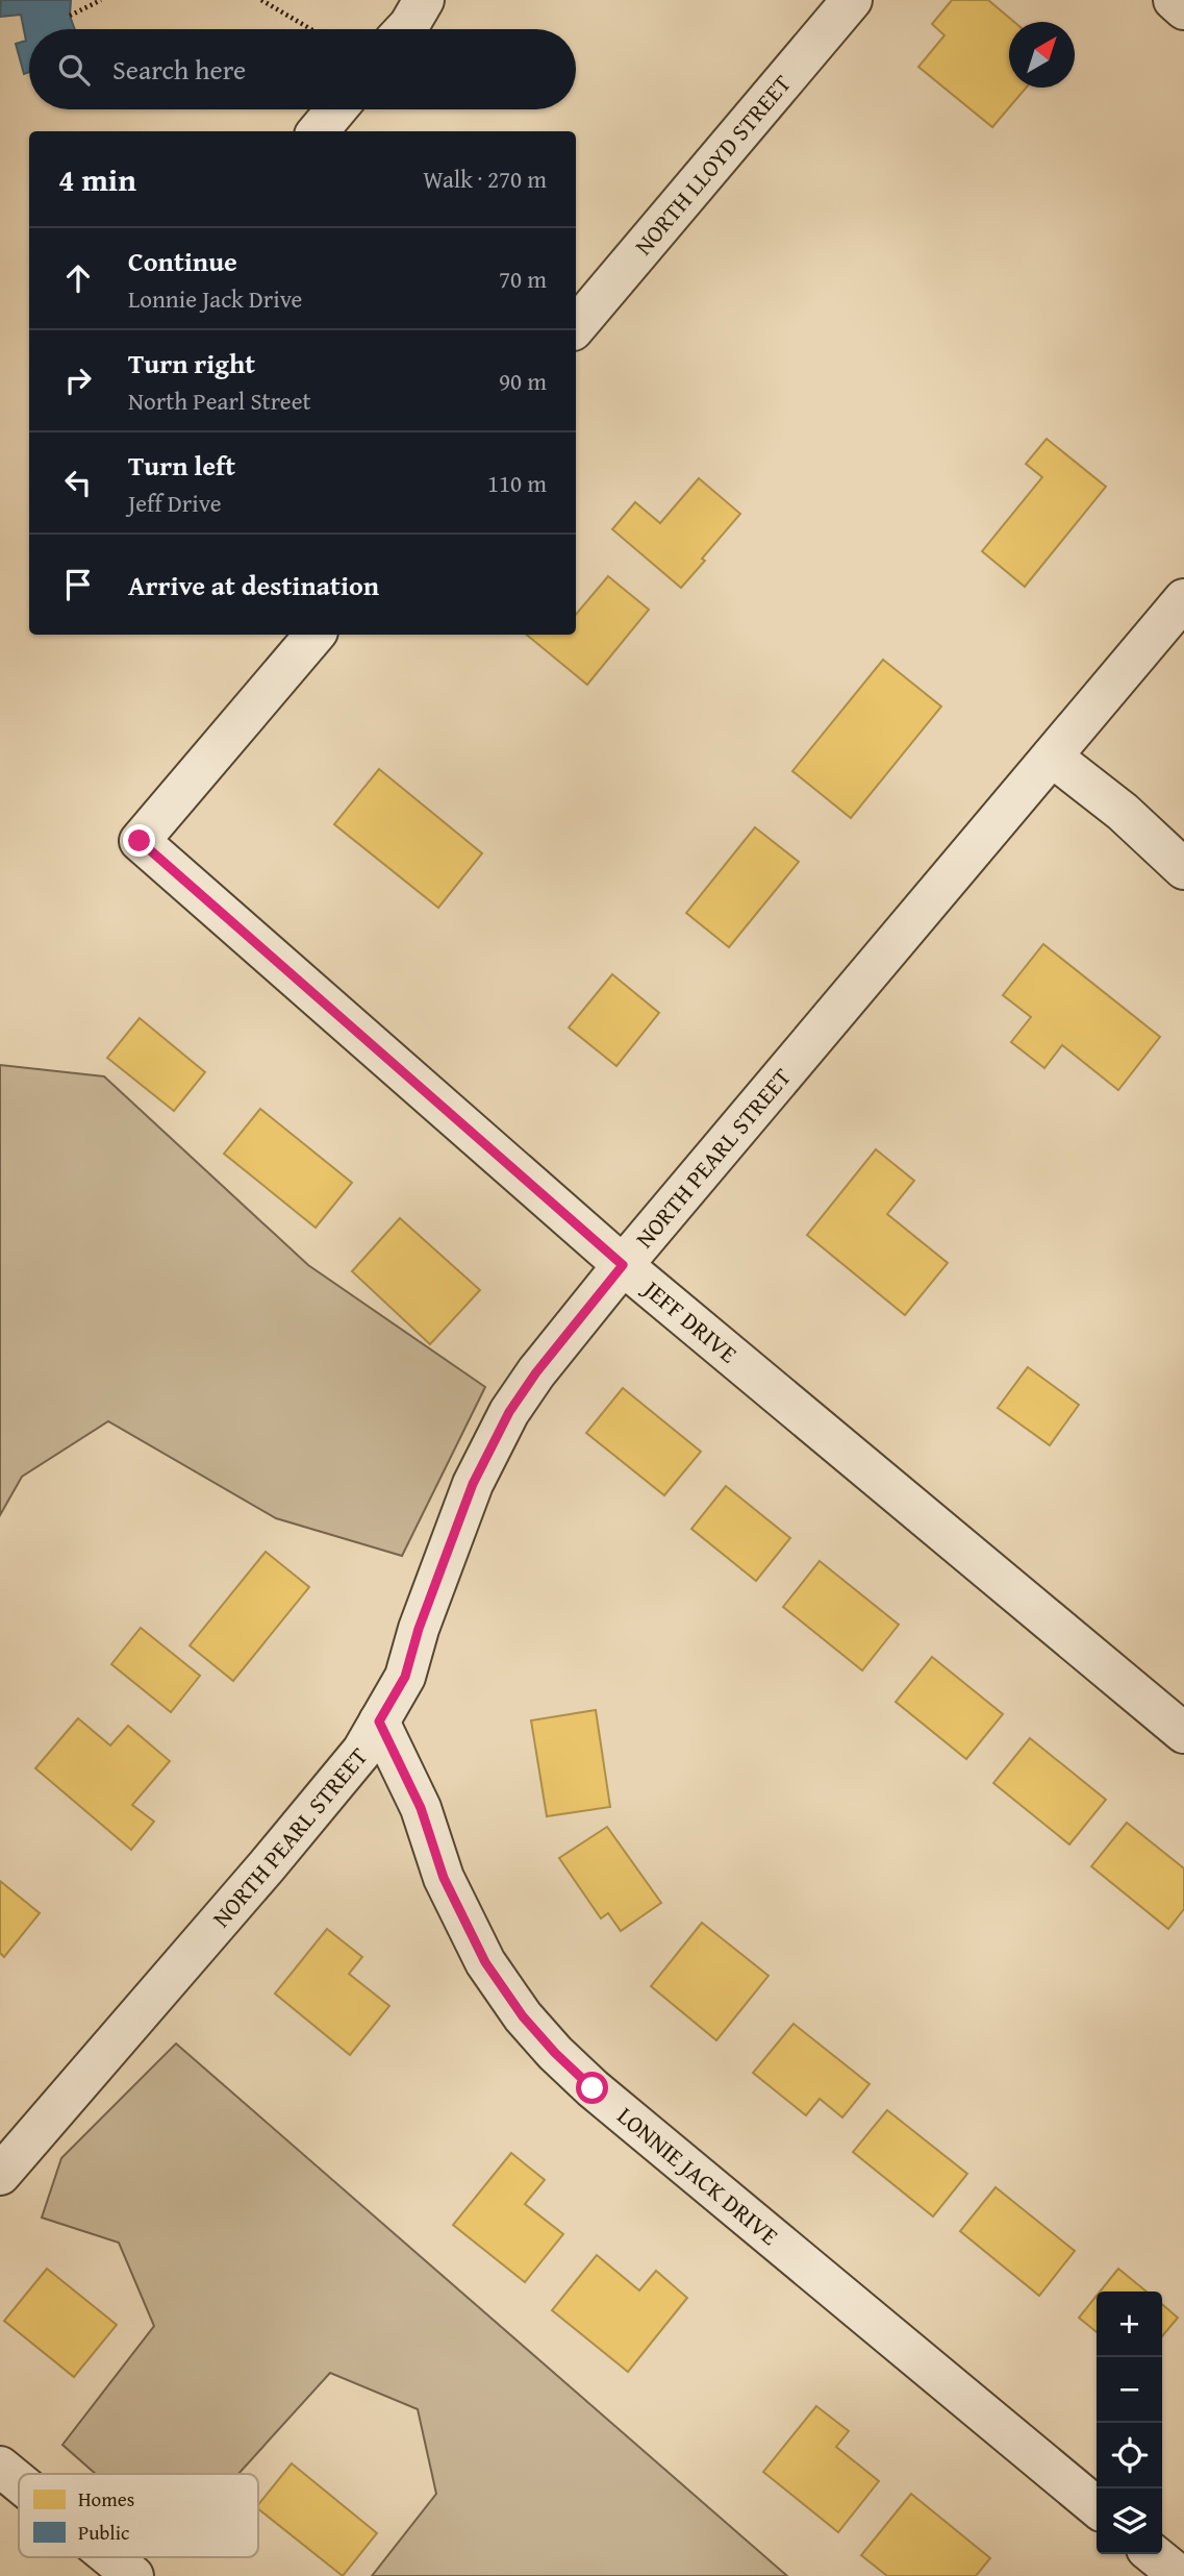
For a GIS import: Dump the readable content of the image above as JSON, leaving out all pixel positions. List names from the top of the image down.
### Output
{
  "streets": {
    "street": [
      "NORTH LLOYD STREET",
      "NORTH PEARL STREET",
      "JEFF DRIVE",
      "LONNIE JACK DRIVE"
    ]
  },
  "crossings": [
    ["NORTH PEARL STREET", "JEFF DRIVE"],
    ["NORTH PEARL STREET", "LONNIE JACK DRIVE"]
  ],
  "legend": ["Homes", "Public"],
  "north": "top right",
  "page": {
    "search": "Search here",
    "heading": ["4 min", "Walk · 270 m"],
    "list": [
      ["Continue", "Lonnie Jack Drive", "70 m"],
      ["Turn right", "North Pearl Street", "90 m"],
      ["Turn left", "Jeff Drive", "110 m"],
      "Arrive at destination"
    ],
    "map_buttons": ["+", "−"]
  }
}
